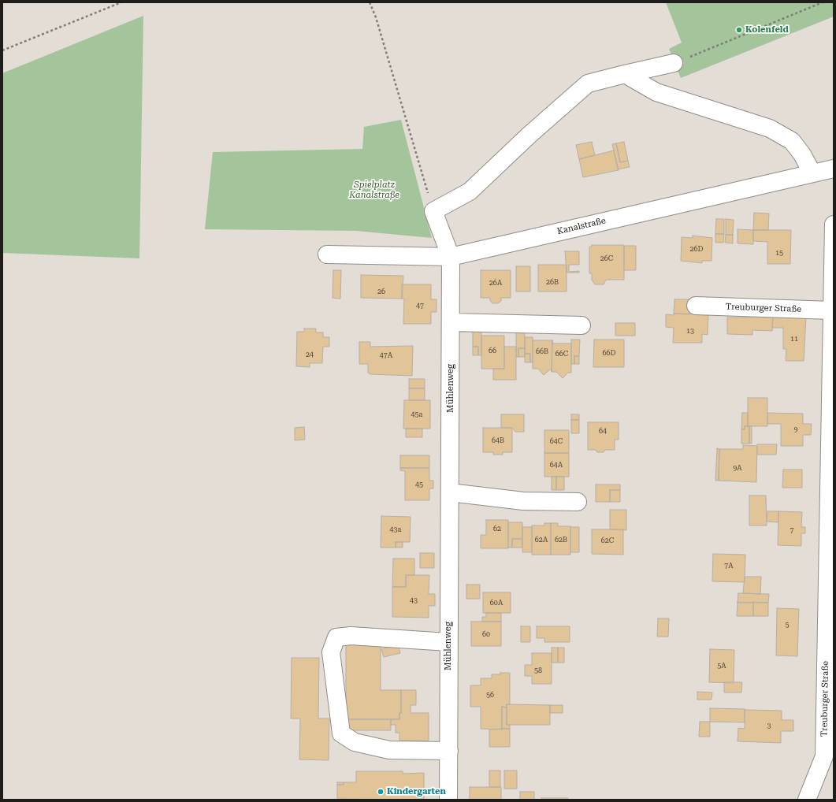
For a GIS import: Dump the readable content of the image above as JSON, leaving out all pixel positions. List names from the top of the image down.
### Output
{
  "streets": {
    "street": ["Kanalstraße", "Treuburger Straße", "Mühlenweg"]
  },
  "crossings": [
    ["Kanalstraße", "Mühlenweg"]
  ],
  "parks": ["Spielplatz Kanalstraße"],
  "places": ["Kolenfeld", "Kindergarten"],
  "house_numbers": [
    "26D",
    "15",
    "26C",
    "26B",
    "26A",
    "26",
    "47",
    "13",
    "11",
    "66",
    "66B",
    "66D",
    "66C",
    "24",
    "47A",
    "45a",
    "9",
    "64",
    "64B",
    "64C",
    "64A",
    "9A",
    "45",
    "62",
    "43a",
    "7",
    "62A",
    "62B",
    "62C",
    "7A",
    "43",
    "60A",
    "5",
    "60",
    "5A",
    "58",
    "56",
    "3"
  ]
}
